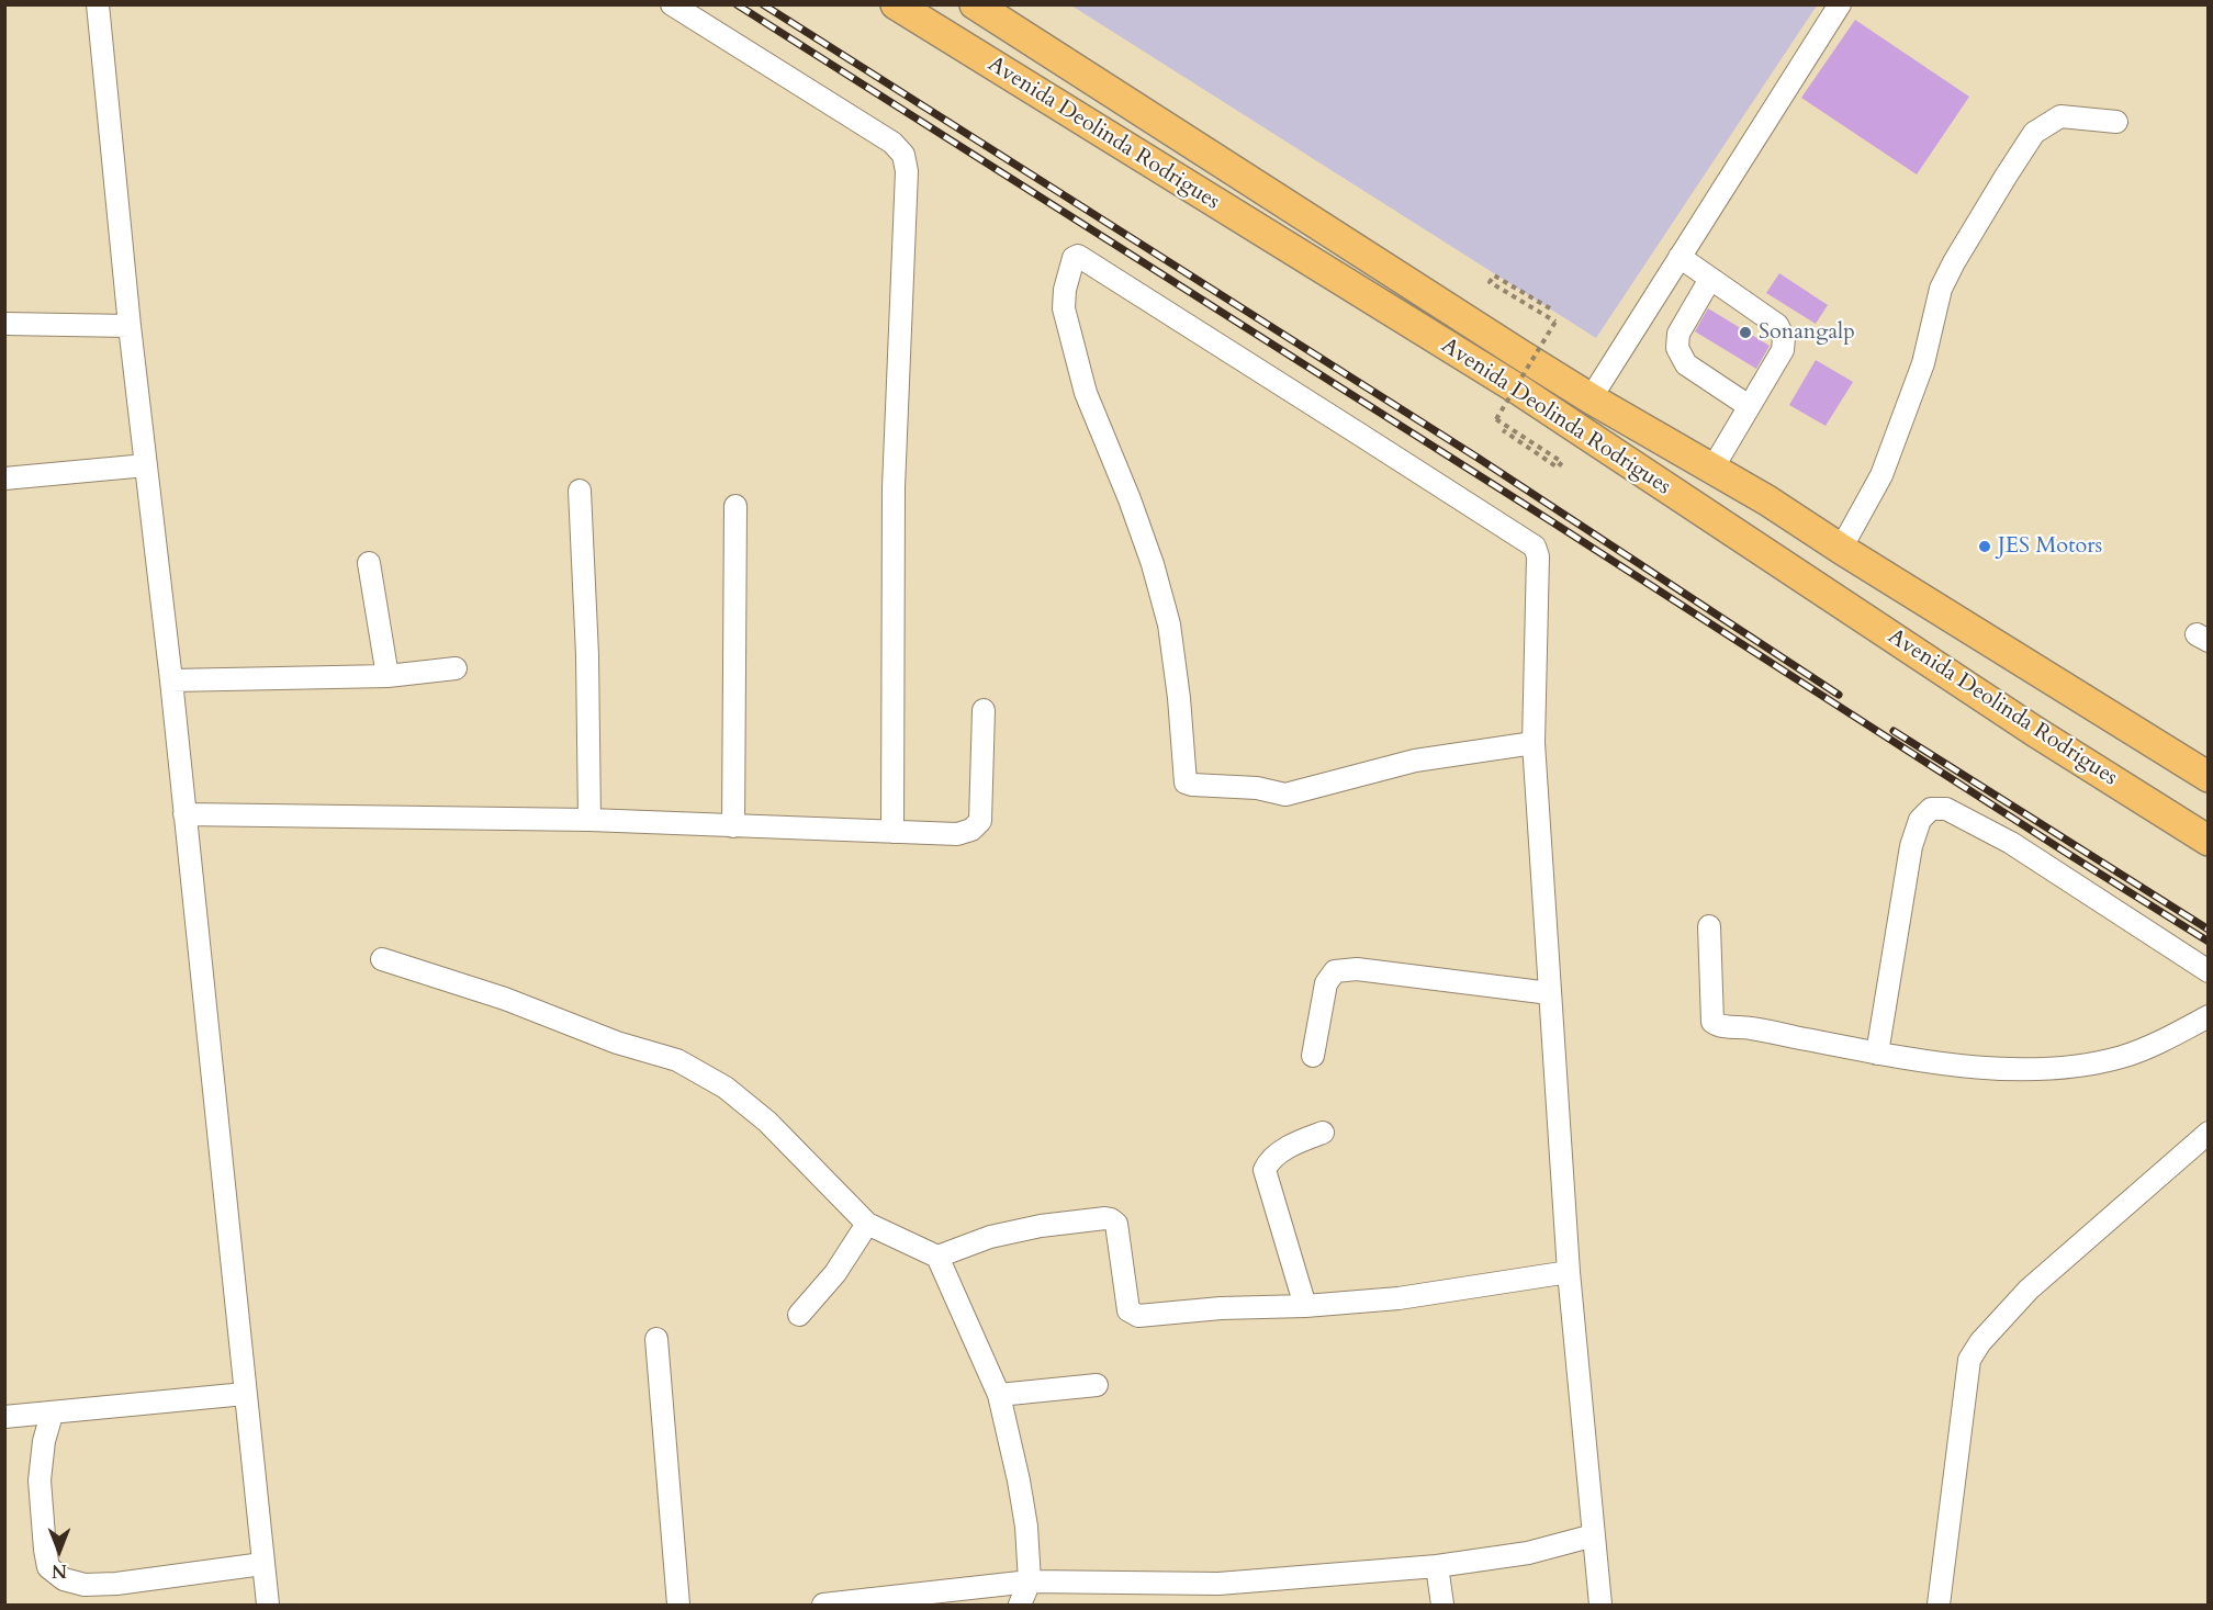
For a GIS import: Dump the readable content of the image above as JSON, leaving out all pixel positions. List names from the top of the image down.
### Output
{
  "streets": {
    "highway": ["Avenida Deolinda Rodrigues"]
  },
  "places": ["Sonangalp", "JES Motors"],
  "north": "bottom"
}
